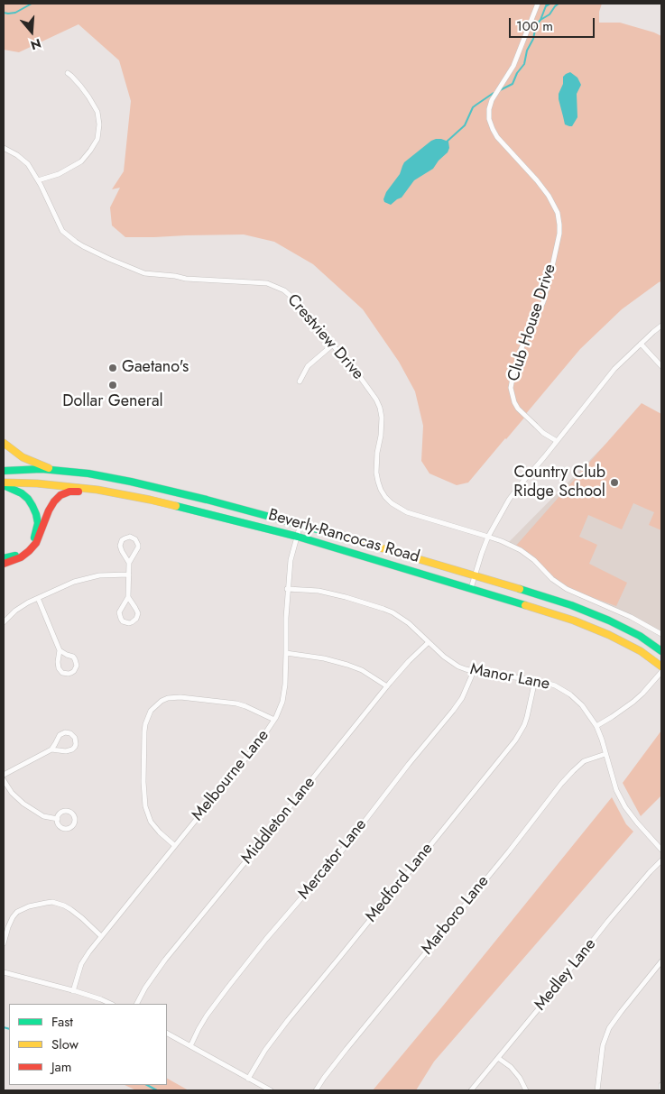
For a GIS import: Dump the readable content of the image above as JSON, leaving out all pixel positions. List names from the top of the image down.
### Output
{
  "streets": {
    "main road": ["Beverly-Rancocas Road"],
    "street": [
      "Club House Drive",
      "Crestview Drive",
      "Manor Lane",
      "Melbourne Lane",
      "Middleton Lane",
      "Mercator Lane",
      "Medford Lane",
      "Marboro Lane",
      "Medley Lane"
    ]
  },
  "crossings": [
    ["Beverly-Rancocas Road", "Melbourne Lane"],
    ["Manor Lane", "Melbourne Lane"],
    ["Manor Lane", "Middleton Lane"],
    ["Manor Lane", "Mercator Lane"],
    ["Manor Lane", "Medford Lane"],
    ["Manor Lane", "Marboro Lane"]
  ],
  "places": ["Gaetano's", "Dollar General", "Country Club Ridge School"],
  "legend": ["Fast", "Slow", "Jam"],
  "scale_bar": "100 m",
  "north": "bottom"
}
